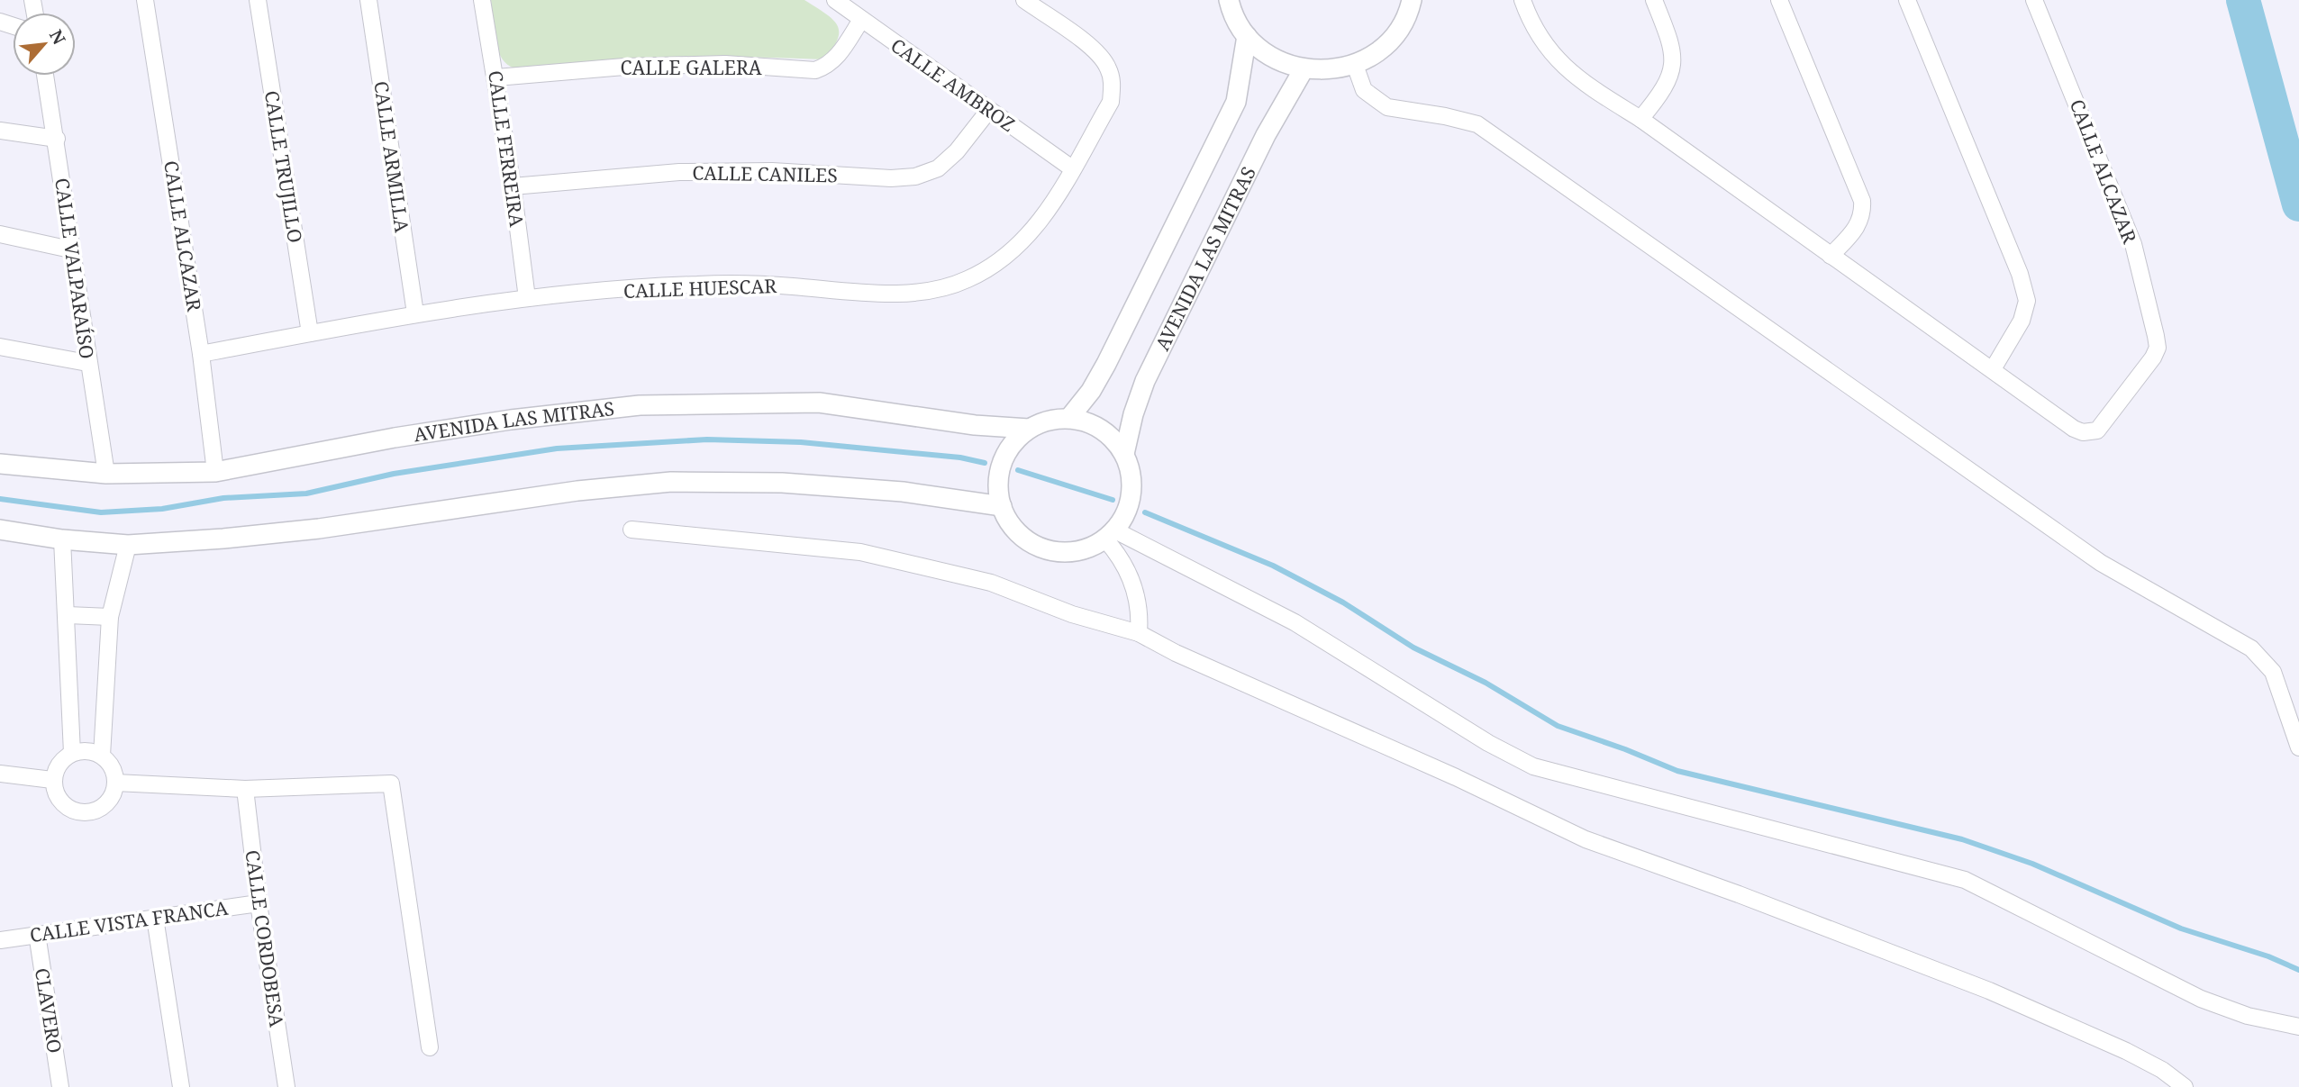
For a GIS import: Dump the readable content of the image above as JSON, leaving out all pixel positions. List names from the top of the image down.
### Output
{
  "streets": {
    "street": [
      "CALLE GALERA",
      "CALLE AMBROZ",
      "CALLE FERREIRA",
      "CALLE ARMILLA",
      "CALLE TRUJILLO",
      "CALLE ALCAZAR",
      "CALLE CANILES",
      "AVENIDA LAS MITRAS",
      "CALLE VALPARAÍSO",
      "CALLE HUESCAR",
      "CALLE VISTA FRANCA",
      "CALLE CORDOBESA",
      "CLAVERO"
    ]
  },
  "crossings": [
    ["CALLE GALERA", "CALLE AMBROZ"],
    ["CALLE GALERA", "CALLE FERREIRA"],
    ["CALLE AMBROZ", "CALLE CANILES"],
    ["CALLE AMBROZ", "CALLE HUESCAR"],
    ["CALLE FERREIRA", "CALLE CANILES"],
    ["CALLE FERREIRA", "CALLE HUESCAR"],
    ["CALLE ARMILLA", "CALLE HUESCAR"],
    ["CALLE TRUJILLO", "CALLE HUESCAR"],
    ["CALLE ALCAZAR", "AVENIDA LAS MITRAS"],
    ["CALLE ALCAZAR", "CALLE HUESCAR"],
    ["AVENIDA LAS MITRAS", "CALLE VALPARAÍSO"],
    ["CALLE VISTA FRANCA", "CALLE CORDOBESA"],
    ["CALLE VISTA FRANCA", "CLAVERO"]
  ],
  "north": "top right"
}
